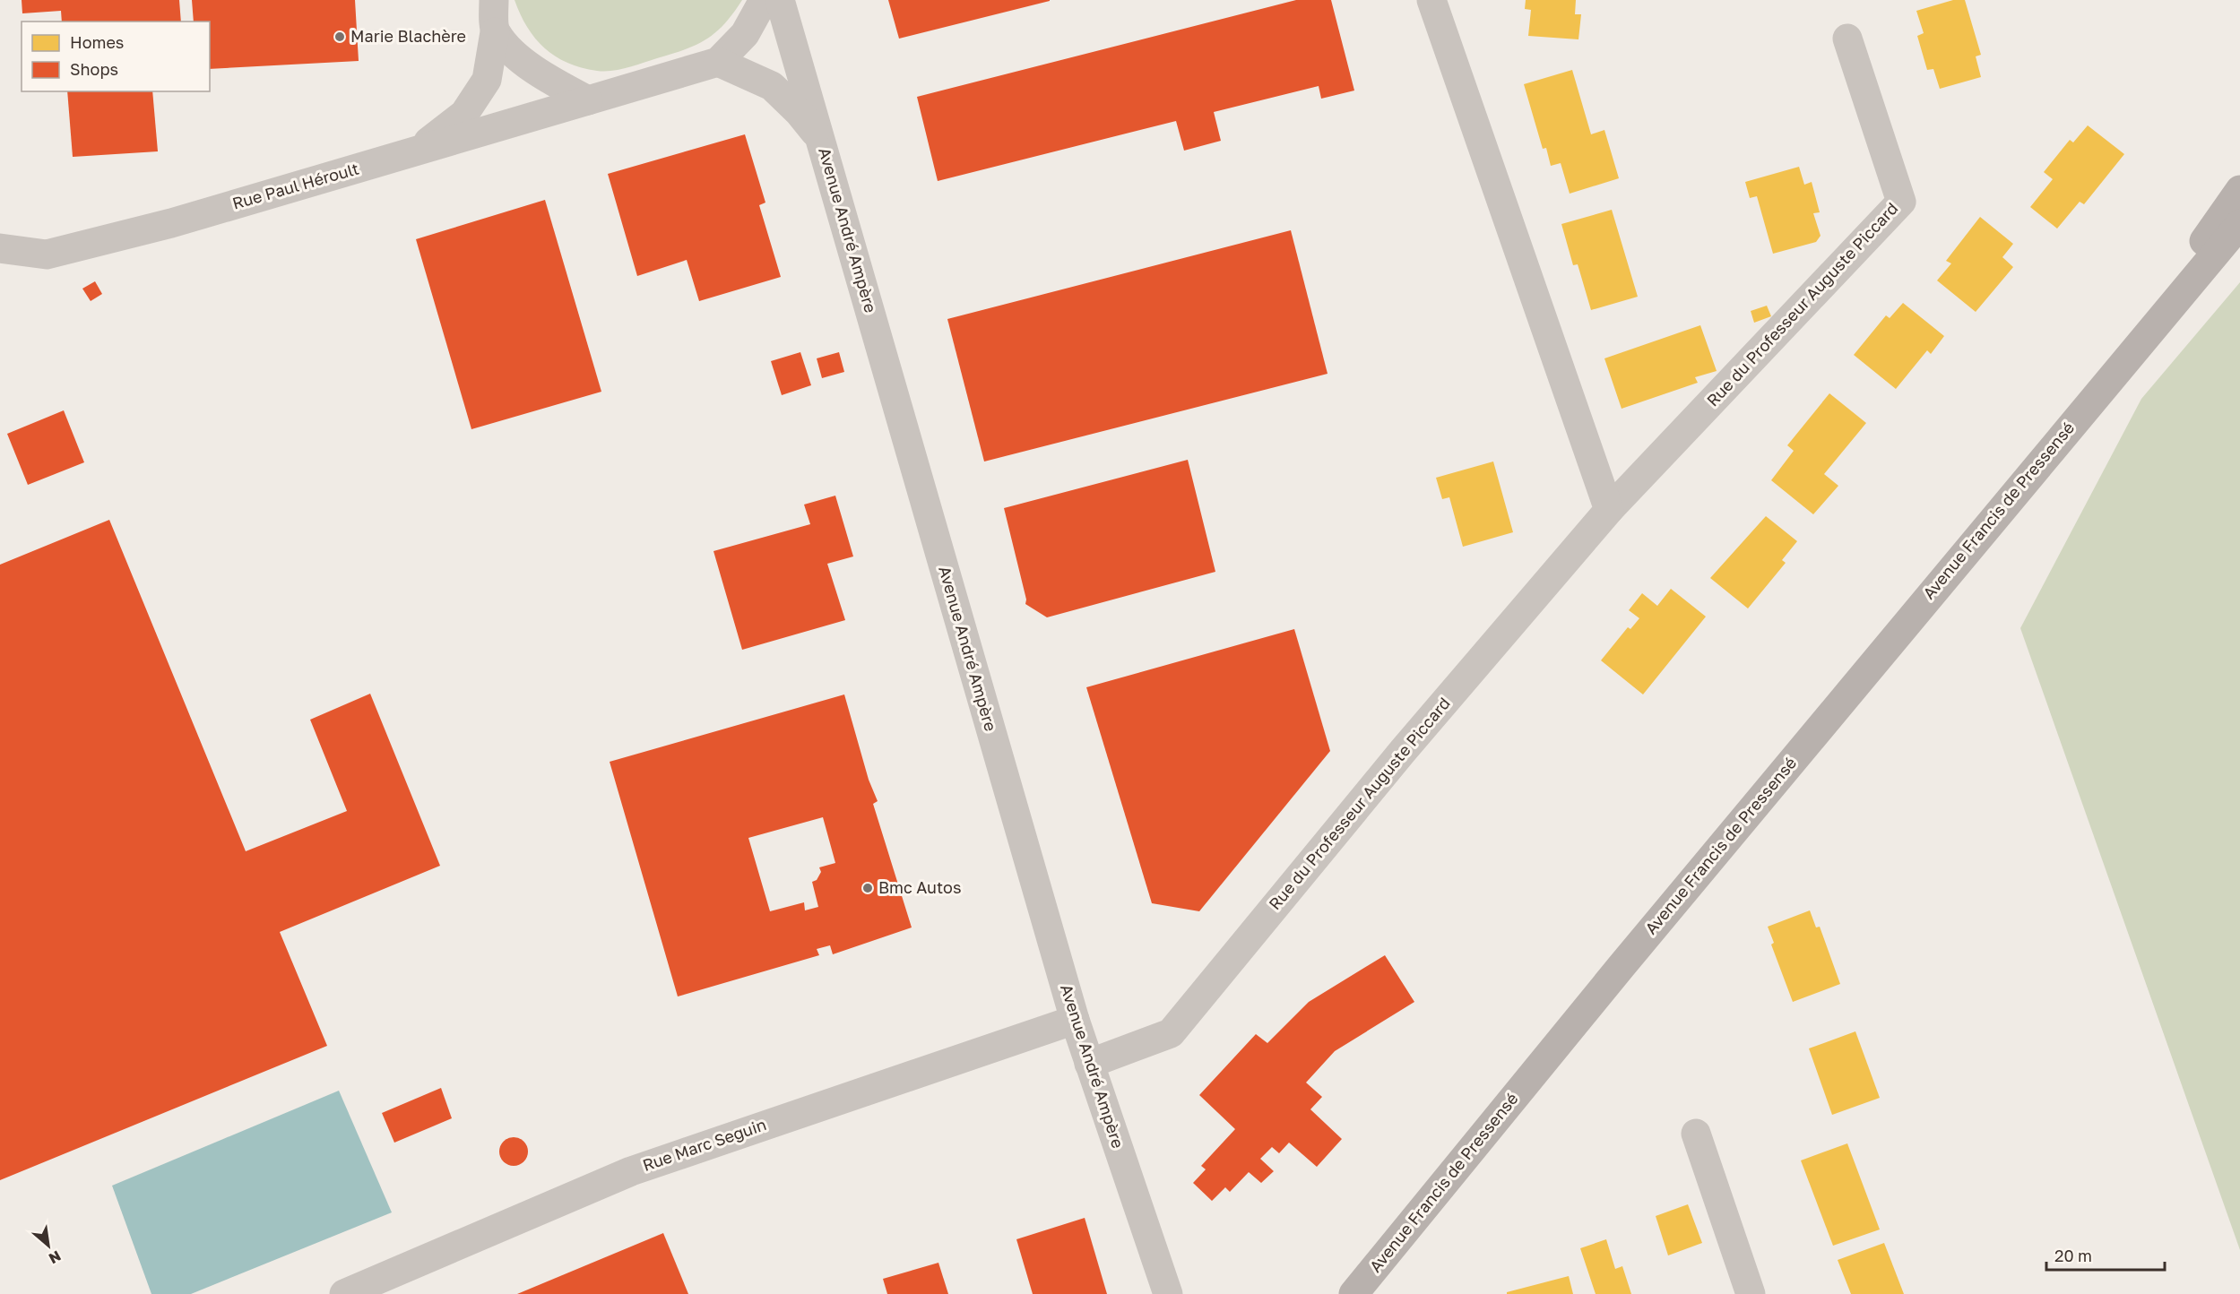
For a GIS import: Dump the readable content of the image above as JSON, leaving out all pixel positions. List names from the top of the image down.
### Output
{
  "streets": {
    "main road": ["Avenue Francis de Pressensé"],
    "street": [
      "Rue Paul Héroult",
      "Avenue André Ampère",
      "Rue du Professeur Auguste Piccard",
      "Rue Marc Seguin"
    ]
  },
  "crossings": [
    ["Avenue André Ampère", "Rue du Professeur Auguste Piccard"],
    ["Avenue André Ampère", "Rue Marc Seguin"]
  ],
  "places": ["Marie Blachère", "Bmc Autos"],
  "legend": ["Homes", "Shops"],
  "scale_bar": "20 m",
  "north": "bottom right"
}
